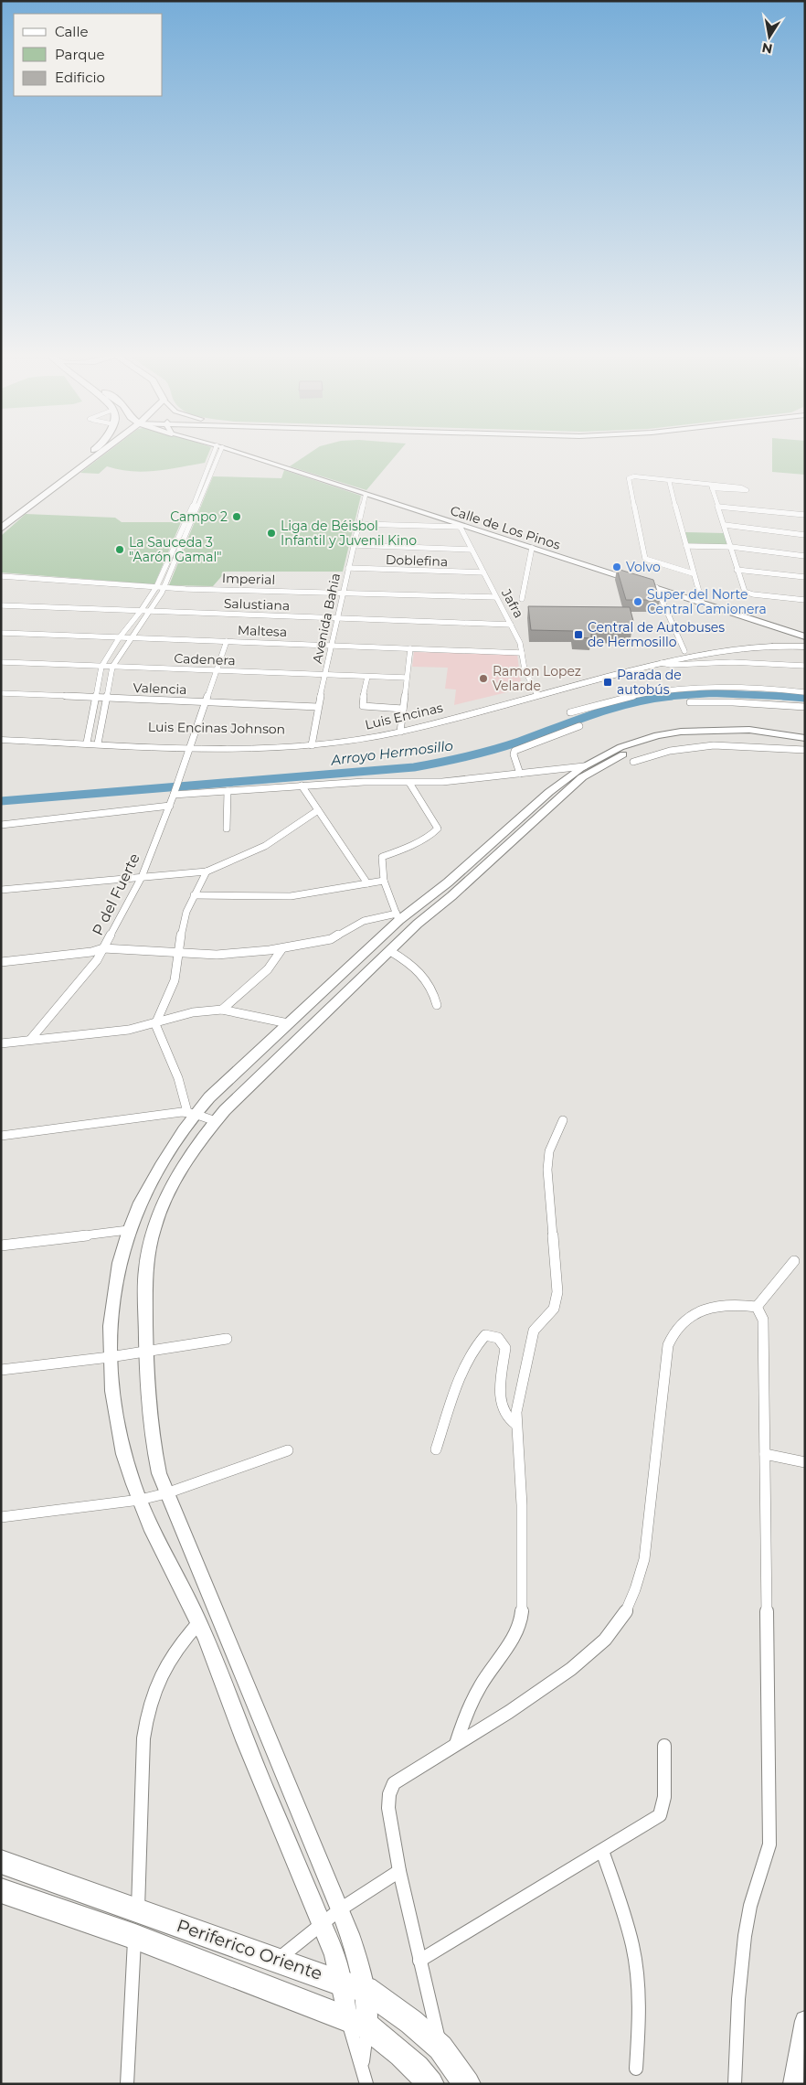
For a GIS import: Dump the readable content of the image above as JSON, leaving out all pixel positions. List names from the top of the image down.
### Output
{
  "streets": {
    "highway": ["Periferico Oriente"],
    "main road": ["Luis Encinas"],
    "street": [
      "Calle de Los Pinos",
      "Doblefina",
      "Imperial",
      "Jafra",
      "Salustiana",
      "Avenida Bahia",
      "Maltesa",
      "Cadenera",
      "Valencia",
      "P del Fuerte"
    ]
  },
  "crossings": [
    ["Calle de Los Pinos", "Jafra"],
    ["Calle de Los Pinos", "Avenida Bahia"],
    ["Doblefina", "Jafra"],
    ["Doblefina", "Avenida Bahia"],
    ["Imperial", "Jafra"],
    ["Imperial", "Avenida Bahia"],
    ["Jafra", "Salustiana"],
    ["Jafra", "Maltesa"],
    ["Jafra", "Luis Encinas"],
    ["Salustiana", "Avenida Bahia"],
    ["Avenida Bahia", "Maltesa"],
    ["Avenida Bahia", "Cadenera"],
    ["Avenida Bahia", "Valencia"],
    ["Avenida Bahia", "Luis Encinas"],
    ["Maltesa", "P del Fuerte"],
    ["Cadenera", "P del Fuerte"],
    ["Valencia", "P del Fuerte"],
    ["Luis Encinas", "P del Fuerte"]
  ],
  "water": ["Arroyo Hermosillo"],
  "places": {
    "other": [
      "Campo 2",
      "Liga de Béisbol Infantil y Juvenil Kino",
      "La Sauceda 3 \"Aarón Gamal\"",
      "Volvo",
      "Super del Norte Central Camionera",
      "Ramon Lopez Velarde"
    ],
    "transit": ["Central de Autobuses de Hermosillo", "Parada de autobús"]
  },
  "legend": ["Calle", "Parque", "Edificio"],
  "north": "bottom"
}
